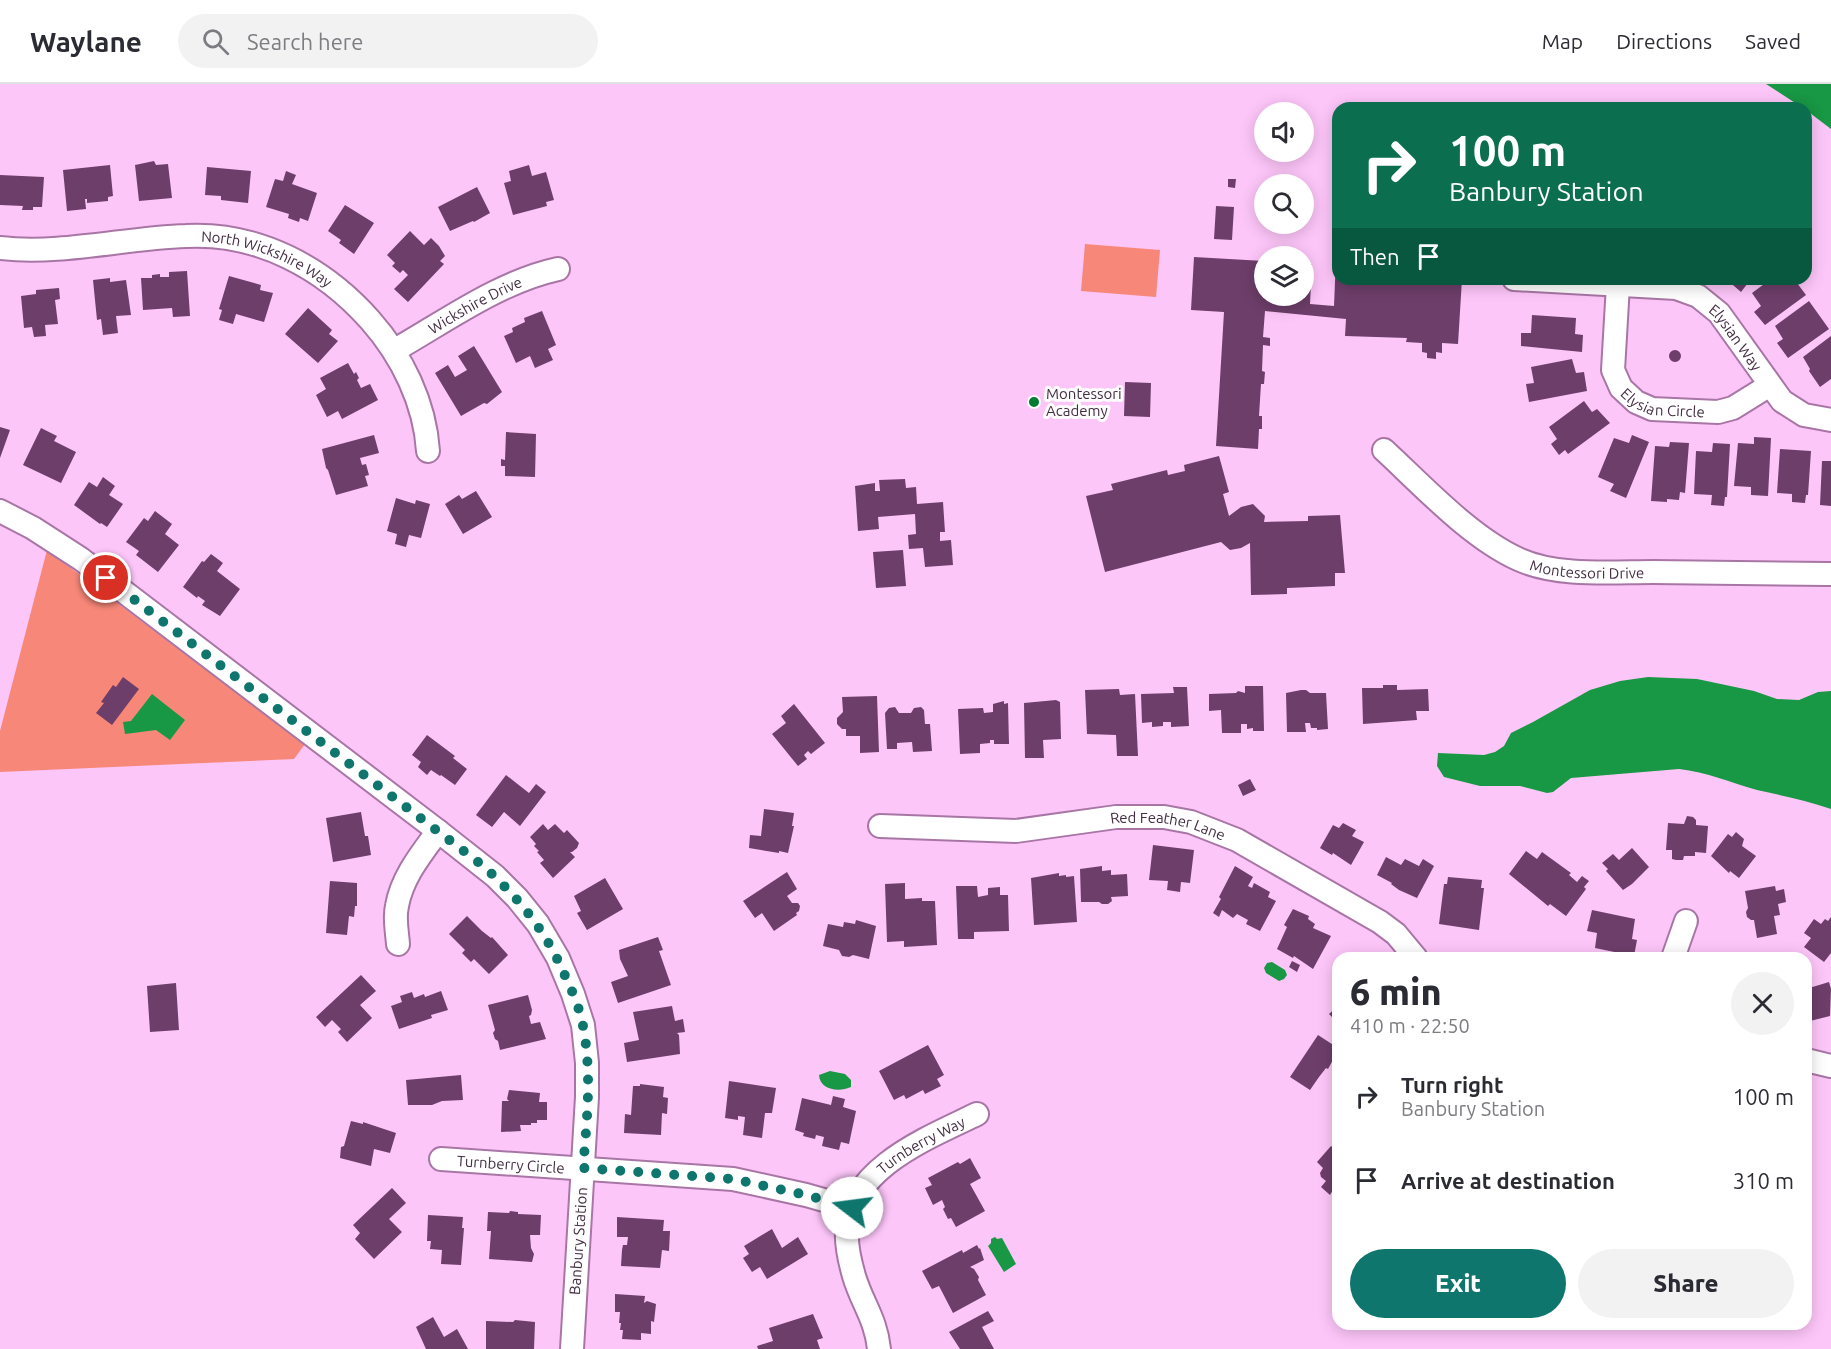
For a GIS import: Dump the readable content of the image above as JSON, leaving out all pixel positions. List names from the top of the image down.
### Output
{
  "streets": {
    "street": [
      "North Wickshire Way",
      "Wickshire Drive",
      "Elysian Way",
      "Elysian Circle",
      "Montessori Drive",
      "Red Feather Lane",
      "Turnberry Way",
      "Turnberry Circle",
      "Banbury Station"
    ]
  },
  "crossings": [
    ["North Wickshire Way", "Wickshire Drive"],
    ["Elysian Way", "Elysian Circle"],
    ["Turnberry Way", "Turnberry Circle"],
    ["Turnberry Circle", "Banbury Station"]
  ],
  "places": ["Montessori Academy"],
  "page": {
    "header": "Waylane",
    "search": "Search here",
    "nav": ["Map", "Directions", "Saved"],
    "turn": ["100 m", "Banbury Station"],
    "then": "Then",
    "heading": ["6 min", "410 m · 22:50"],
    "list": [
      {
        "name": "Turn right",
        "note": "Banbury Station",
        "value": "100 m"
      },
      {
        "name": "Arrive at destination",
        "value": "310 m"
      }
    ],
    "buttons": ["Exit", "Share"]
  }
}
